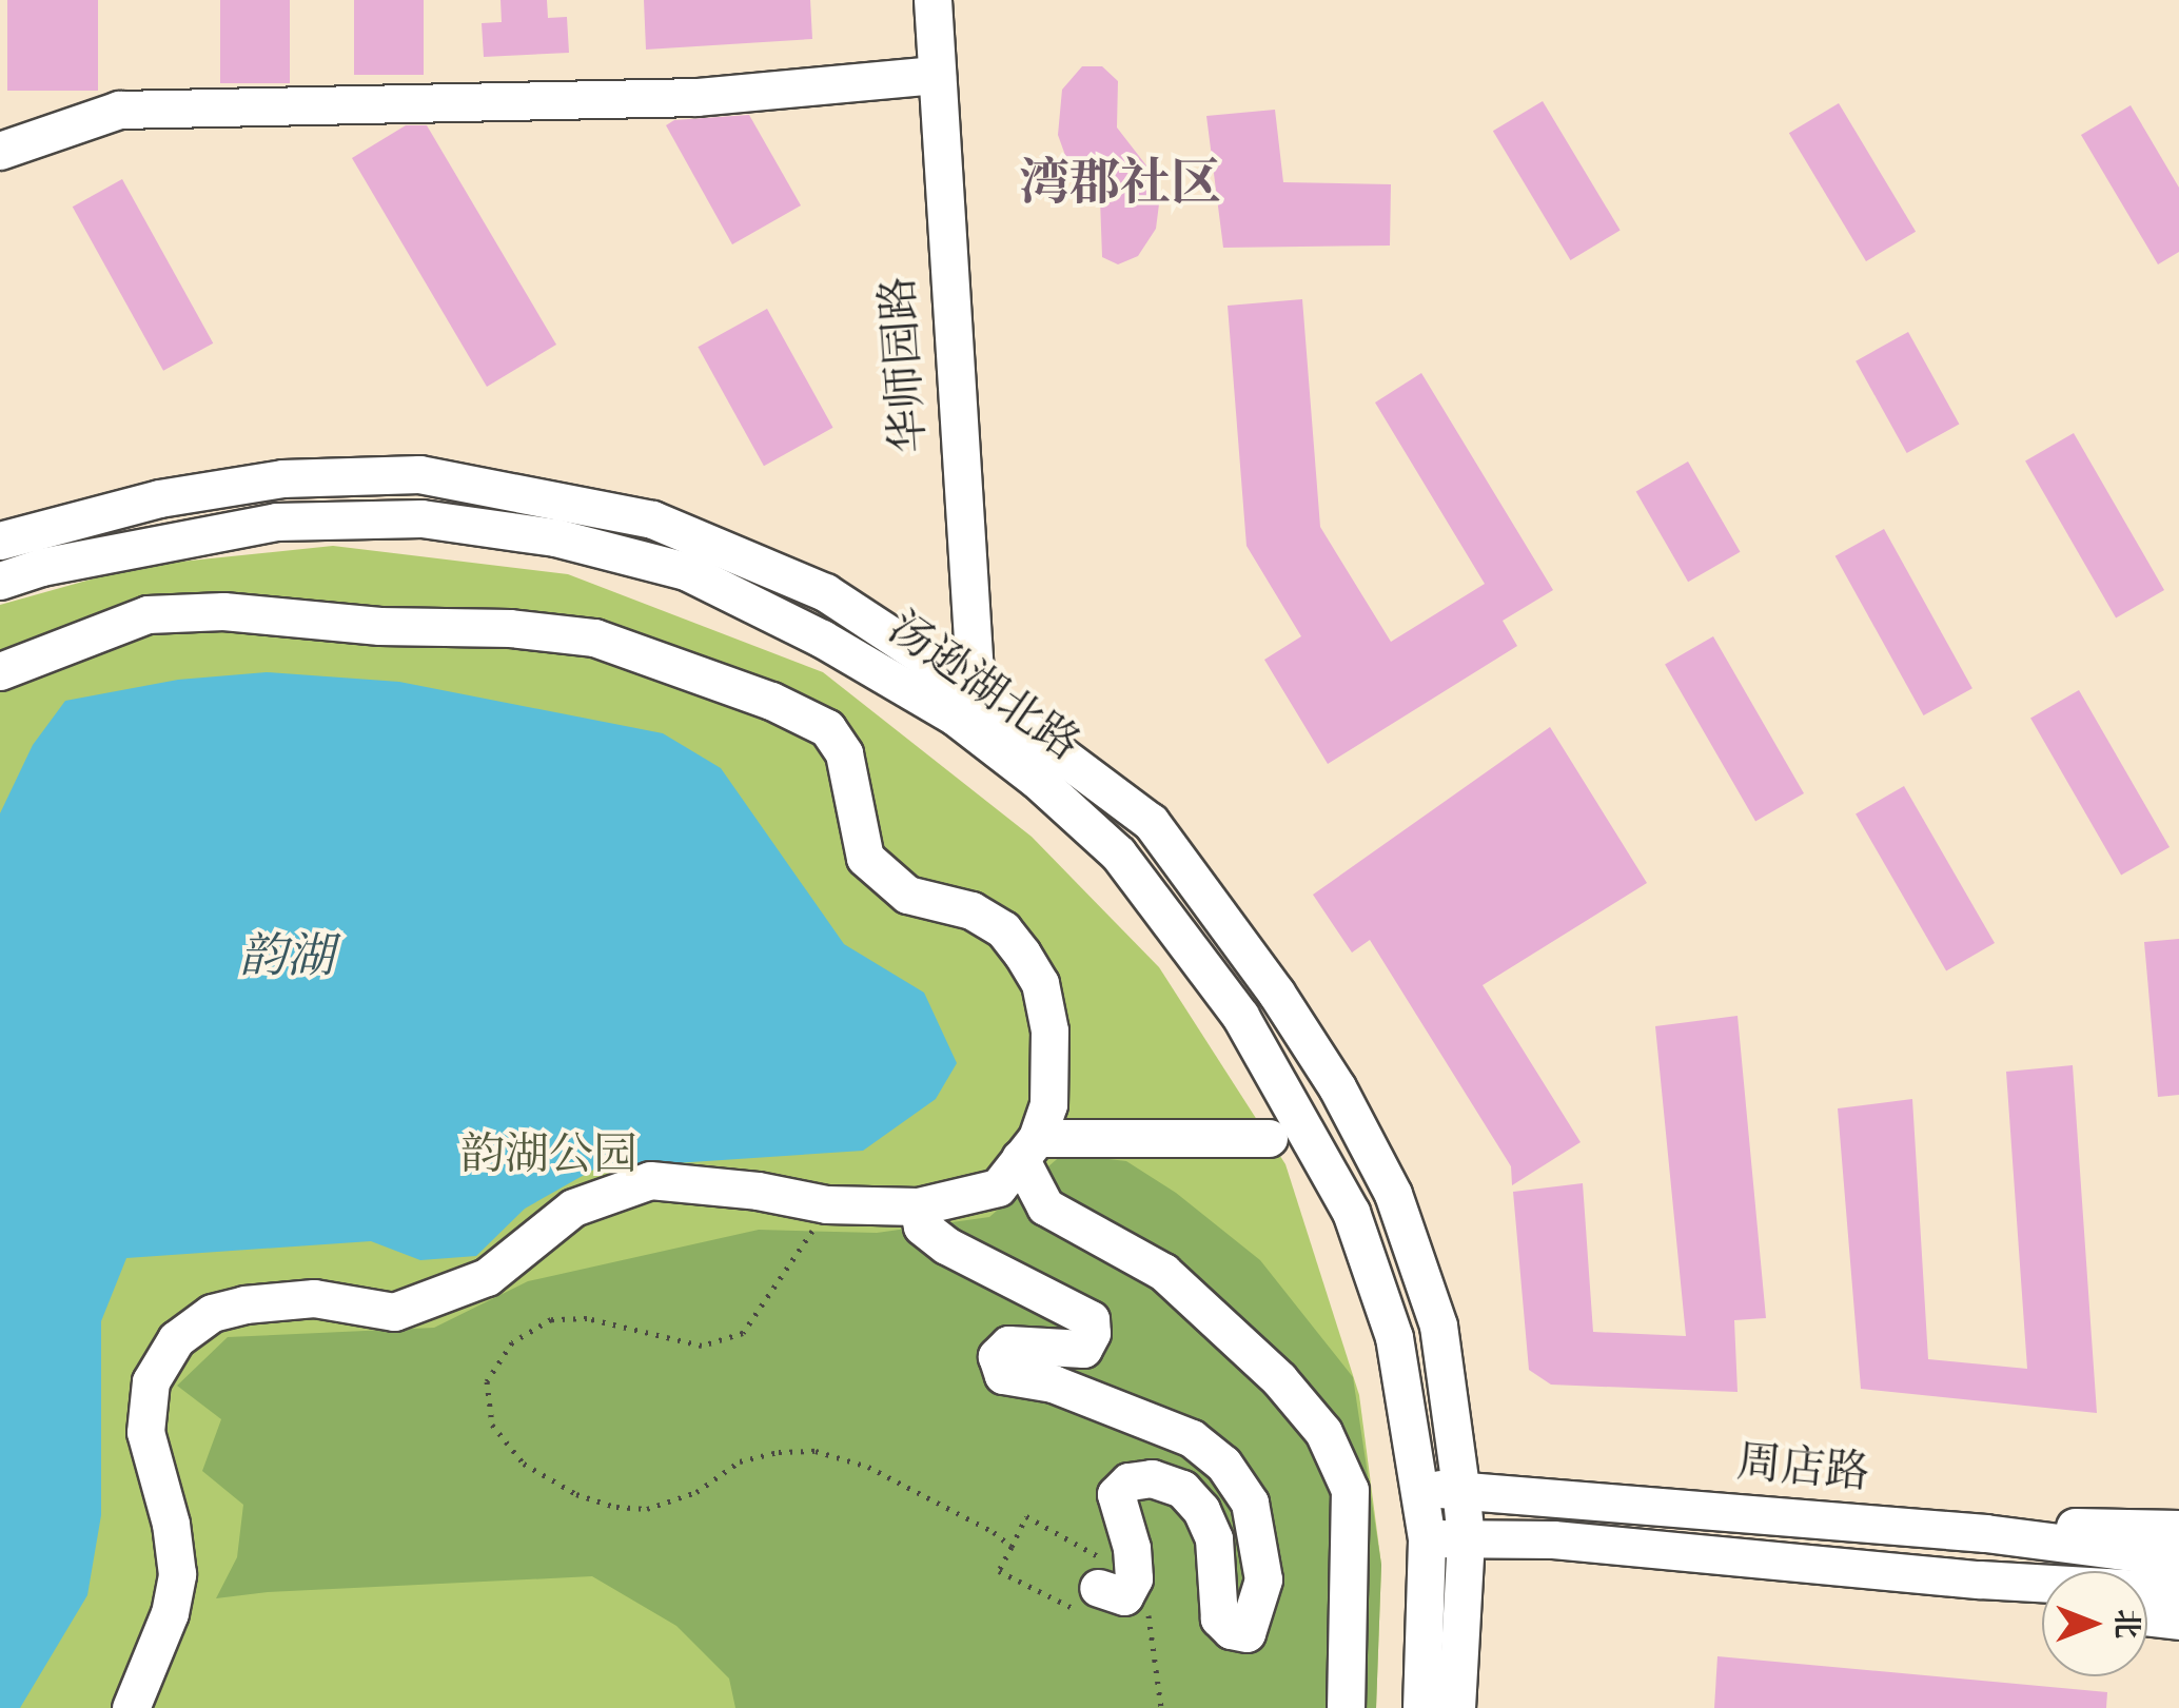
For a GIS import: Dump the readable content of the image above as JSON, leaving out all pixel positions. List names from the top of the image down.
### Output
{
  "streets": {
    "street": ["华师园路", "汤逊湖北路", "周店路"]
  },
  "crossings": [
    ["华师园路", "汤逊湖北路"],
    ["汤逊湖北路", "周店路"]
  ],
  "districts": ["湾郡社区"],
  "water": ["韵湖"],
  "parks": ["韵湖公园"],
  "north": "right"
}
